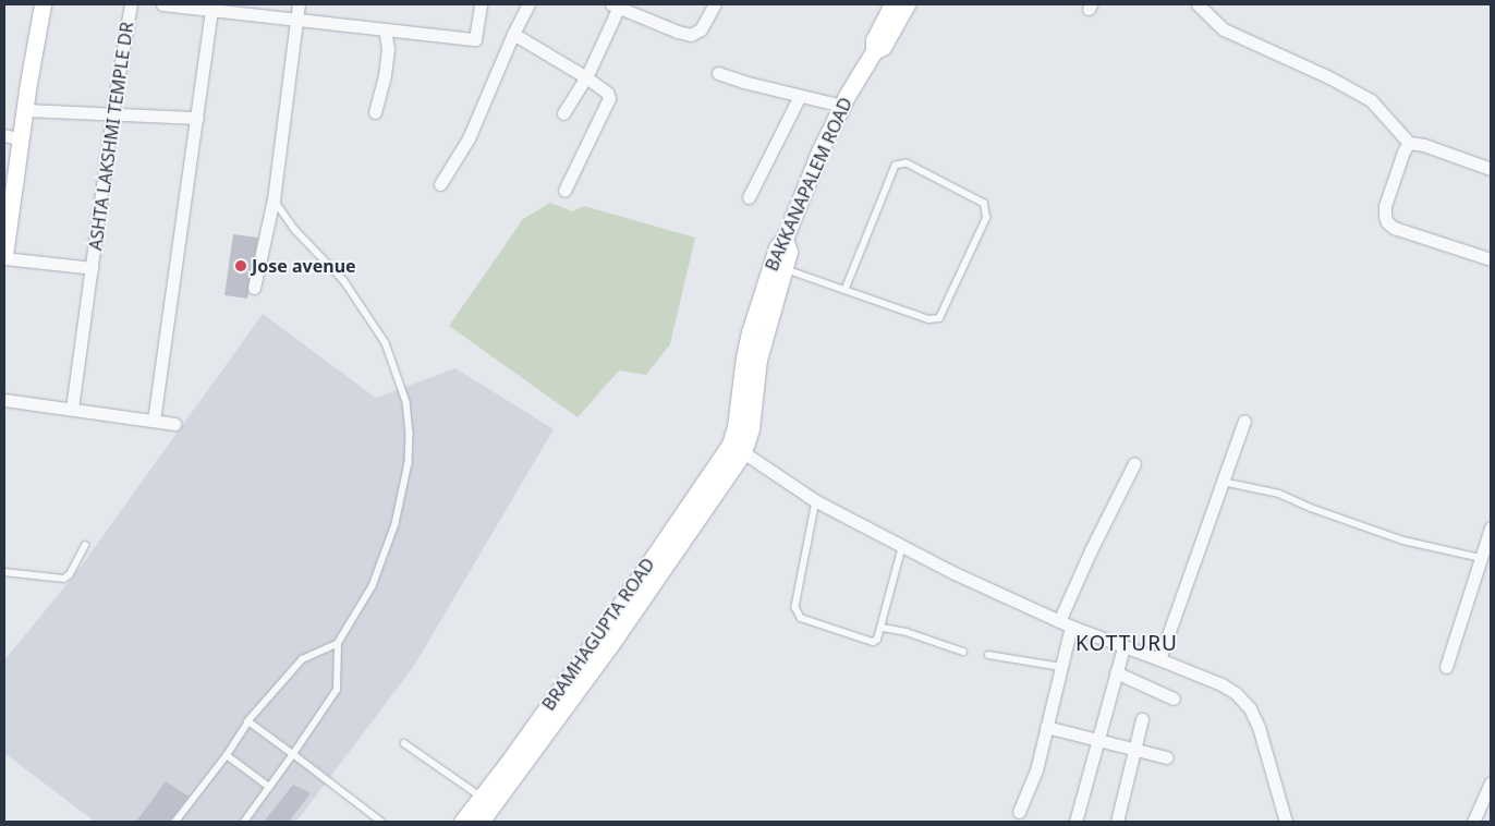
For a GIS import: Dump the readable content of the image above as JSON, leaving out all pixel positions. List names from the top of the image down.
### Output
{
  "streets": {
    "street": ["ASHTA LAKSHMI TEMPLE DR", "BAKKANAPALEM ROAD", "BRAMHAGUPTA ROAD"]
  },
  "crossings": [
    ["BAKKANAPALEM ROAD", "BRAMHAGUPTA ROAD"]
  ],
  "districts": ["KOTTURU"],
  "places": ["Jose avenue"]
}
